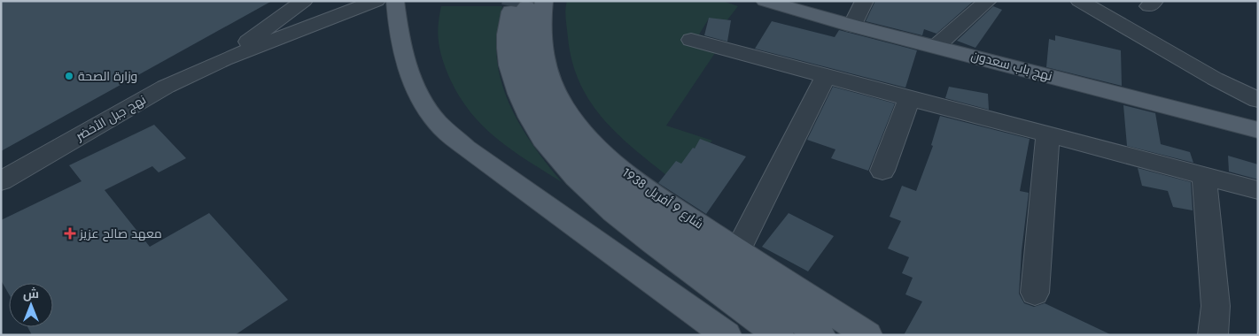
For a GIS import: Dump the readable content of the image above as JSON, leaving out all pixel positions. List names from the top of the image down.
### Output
{
  "streets": {
    "main road": ["نهج باب سعدون", "شارع 9 أفريل 1938"],
    "street": ["نهج جبل الأخضر"]
  },
  "places": {
    "other": ["وزارة الصحة"],
    "health": ["معهد صالح عزيز"]
  },
  "north": "top"
}
